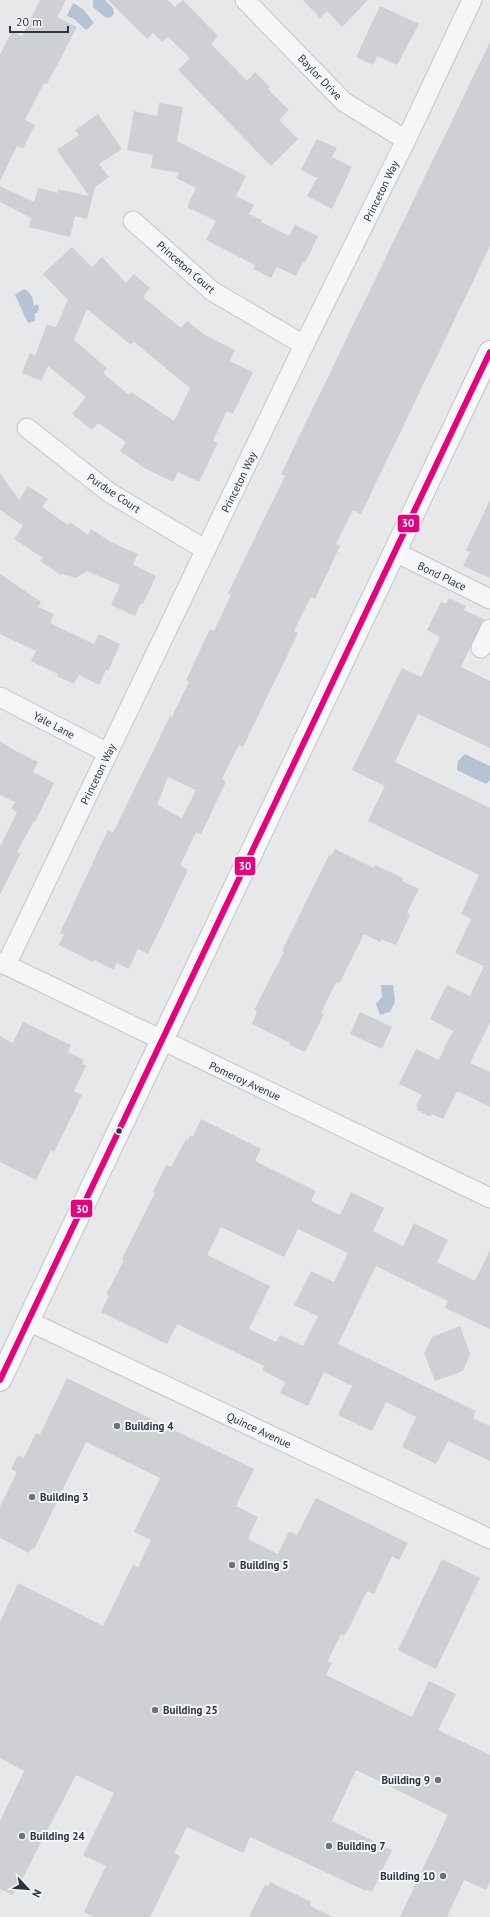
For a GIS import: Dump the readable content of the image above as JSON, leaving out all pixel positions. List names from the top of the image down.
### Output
{
  "streets": {
    "street": [
      "Baylor Drive",
      "Princeton Way",
      "Princeton Court",
      "Purdue Court",
      "Bond Place",
      "Yale Lane",
      "Pomeroy Avenue",
      "Quince Avenue"
    ]
  },
  "crossings": [
    ["Baylor Drive", "Princeton Way"],
    ["Princeton Way", "Princeton Court"],
    ["Princeton Way", "Purdue Court"],
    ["Princeton Way", "Yale Lane"],
    ["Princeton Way", "Pomeroy Avenue"]
  ],
  "places": [
    "Building 4",
    "Building 3",
    "Building 5",
    "Building 25",
    "Building 9",
    "Building 24",
    "Building 7",
    "Building 10"
  ],
  "lines": ["transit line 30"],
  "scale_bar": "20 m",
  "north": "bottom right"
}
